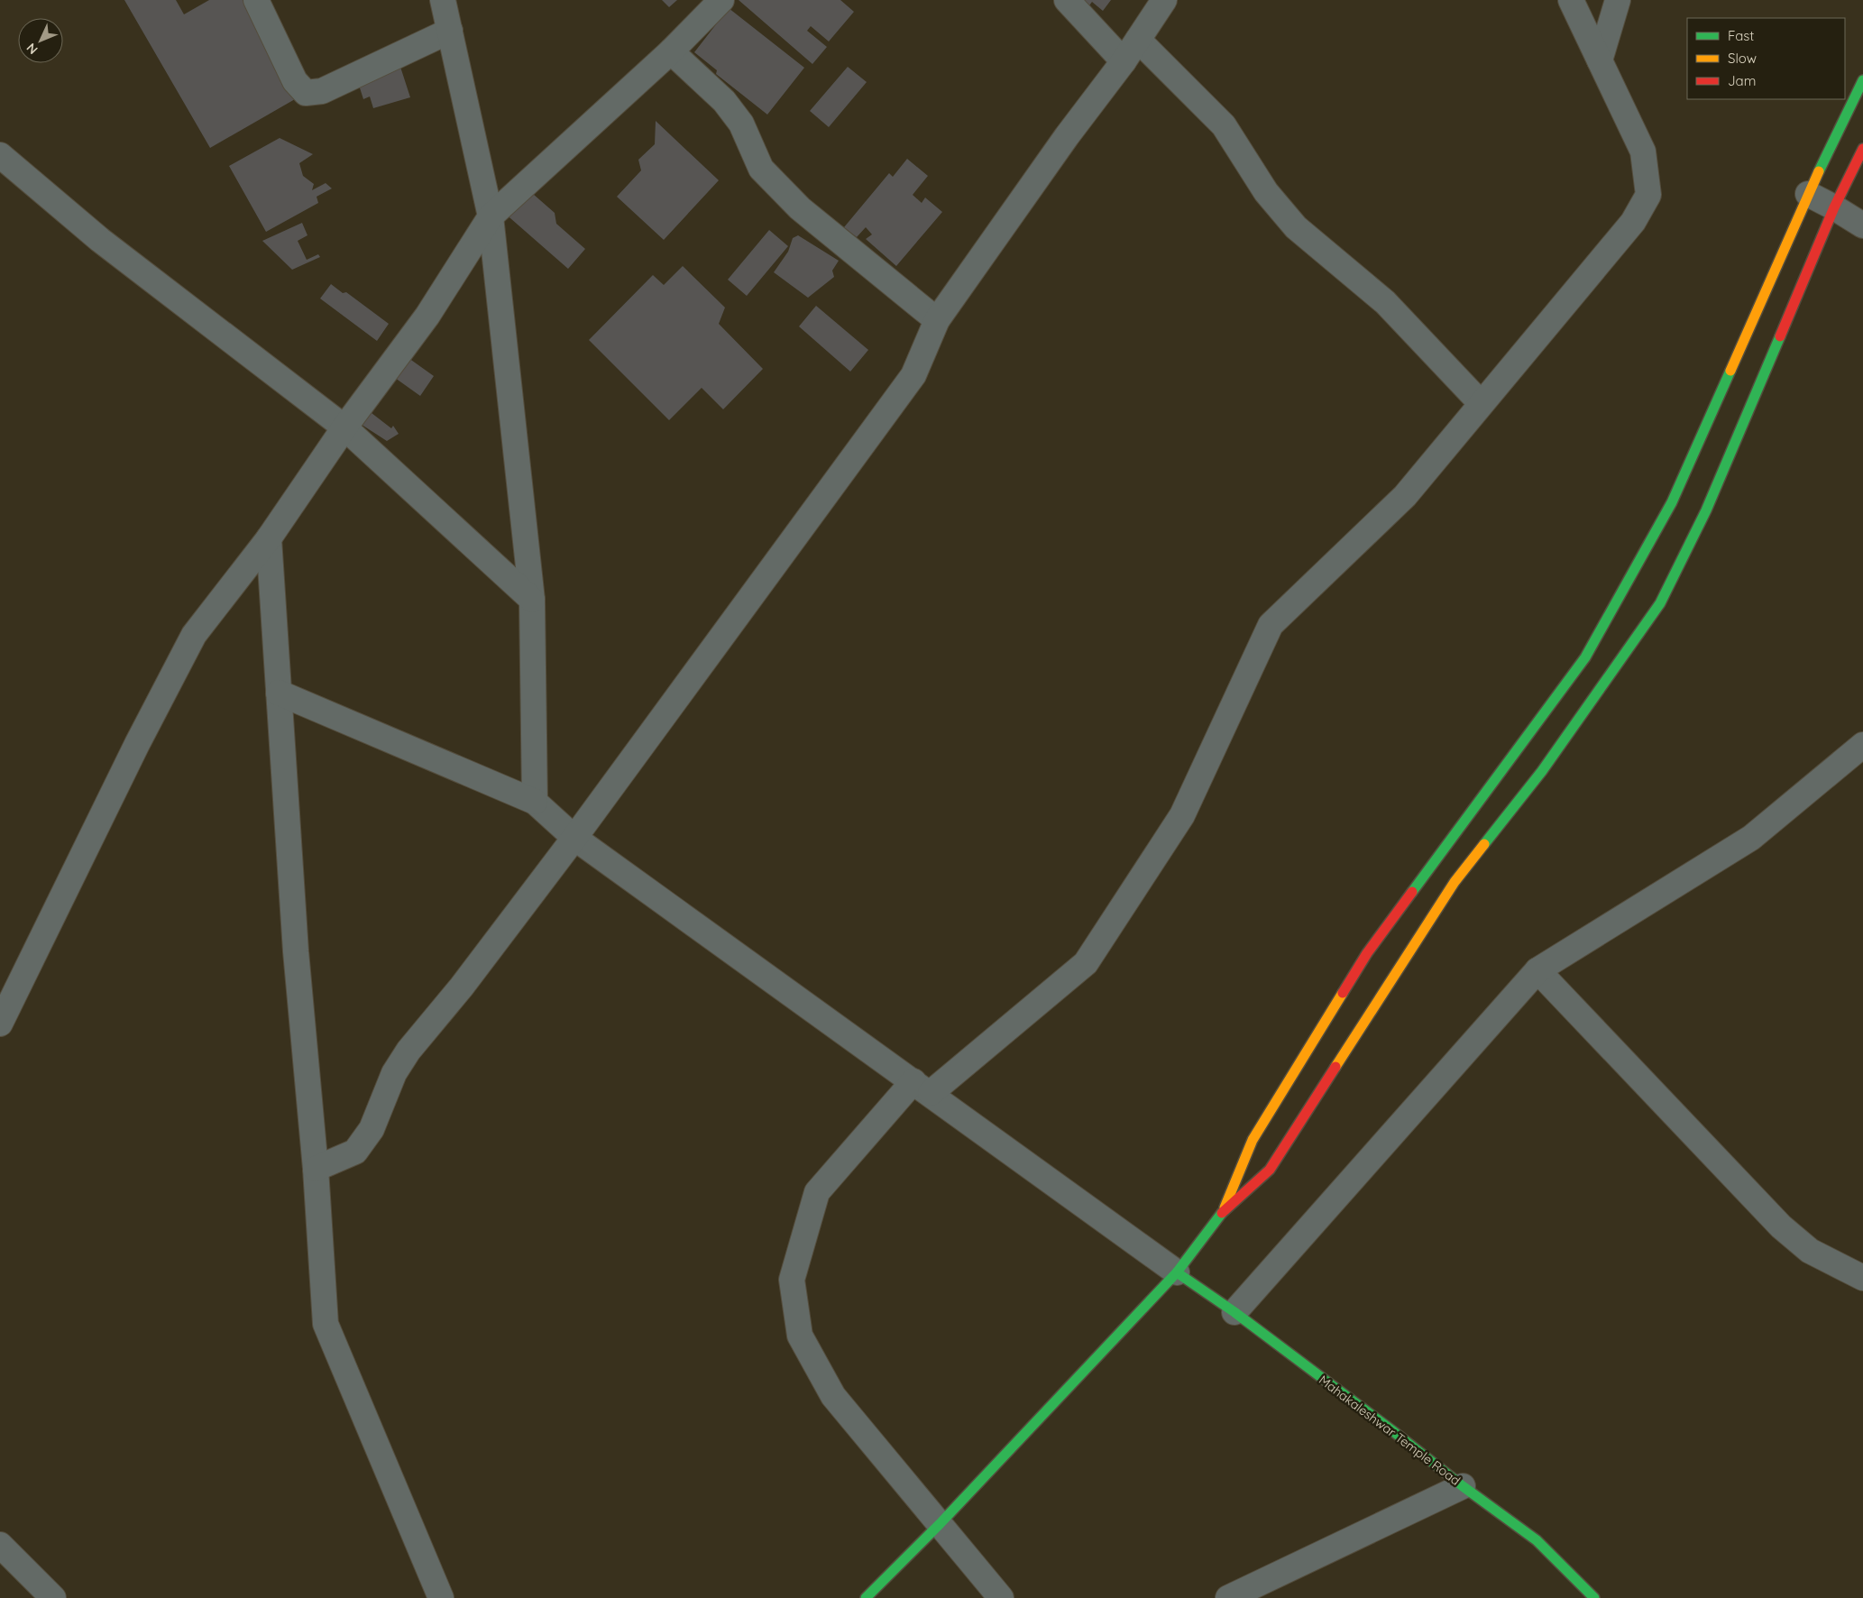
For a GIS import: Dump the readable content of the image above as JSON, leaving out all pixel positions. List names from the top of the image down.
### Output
{
  "streets": {
    "street": ["Mahakaleshwar Temple Road"]
  },
  "legend": ["Fast", "Slow", "Jam"],
  "north": "bottom left"
}
